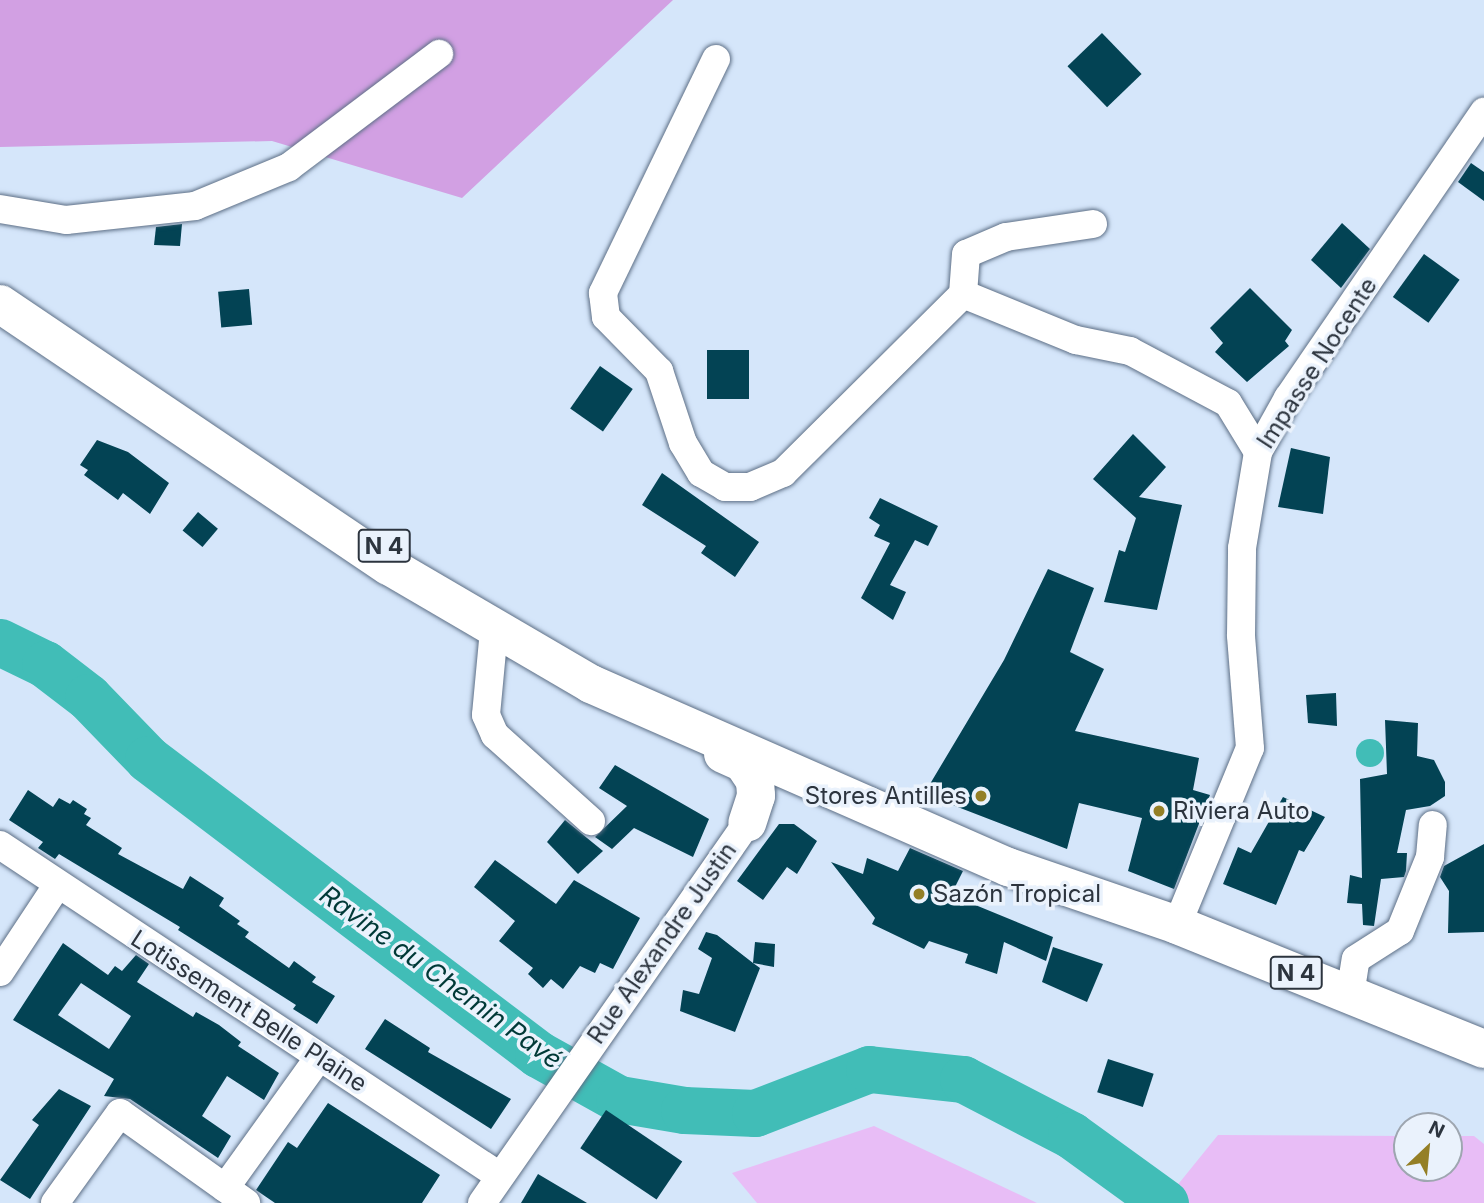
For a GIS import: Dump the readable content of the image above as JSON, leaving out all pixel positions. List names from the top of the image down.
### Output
{
  "streets": {
    "highway": ["N 4"],
    "street": ["Impasse Nocente", "Rue Alexandre Justin", "Lotissement Belle Plaine"]
  },
  "crossings": [
    ["Impasse Nocente", "N 4"],
    ["Rue Alexandre Justin", "Lotissement Belle Plaine"]
  ],
  "water": ["Ravine du Chemin Pavé"],
  "places": ["Stores Antilles", "Riviera Auto", "Sazón Tropical"],
  "north": "top right"
}
